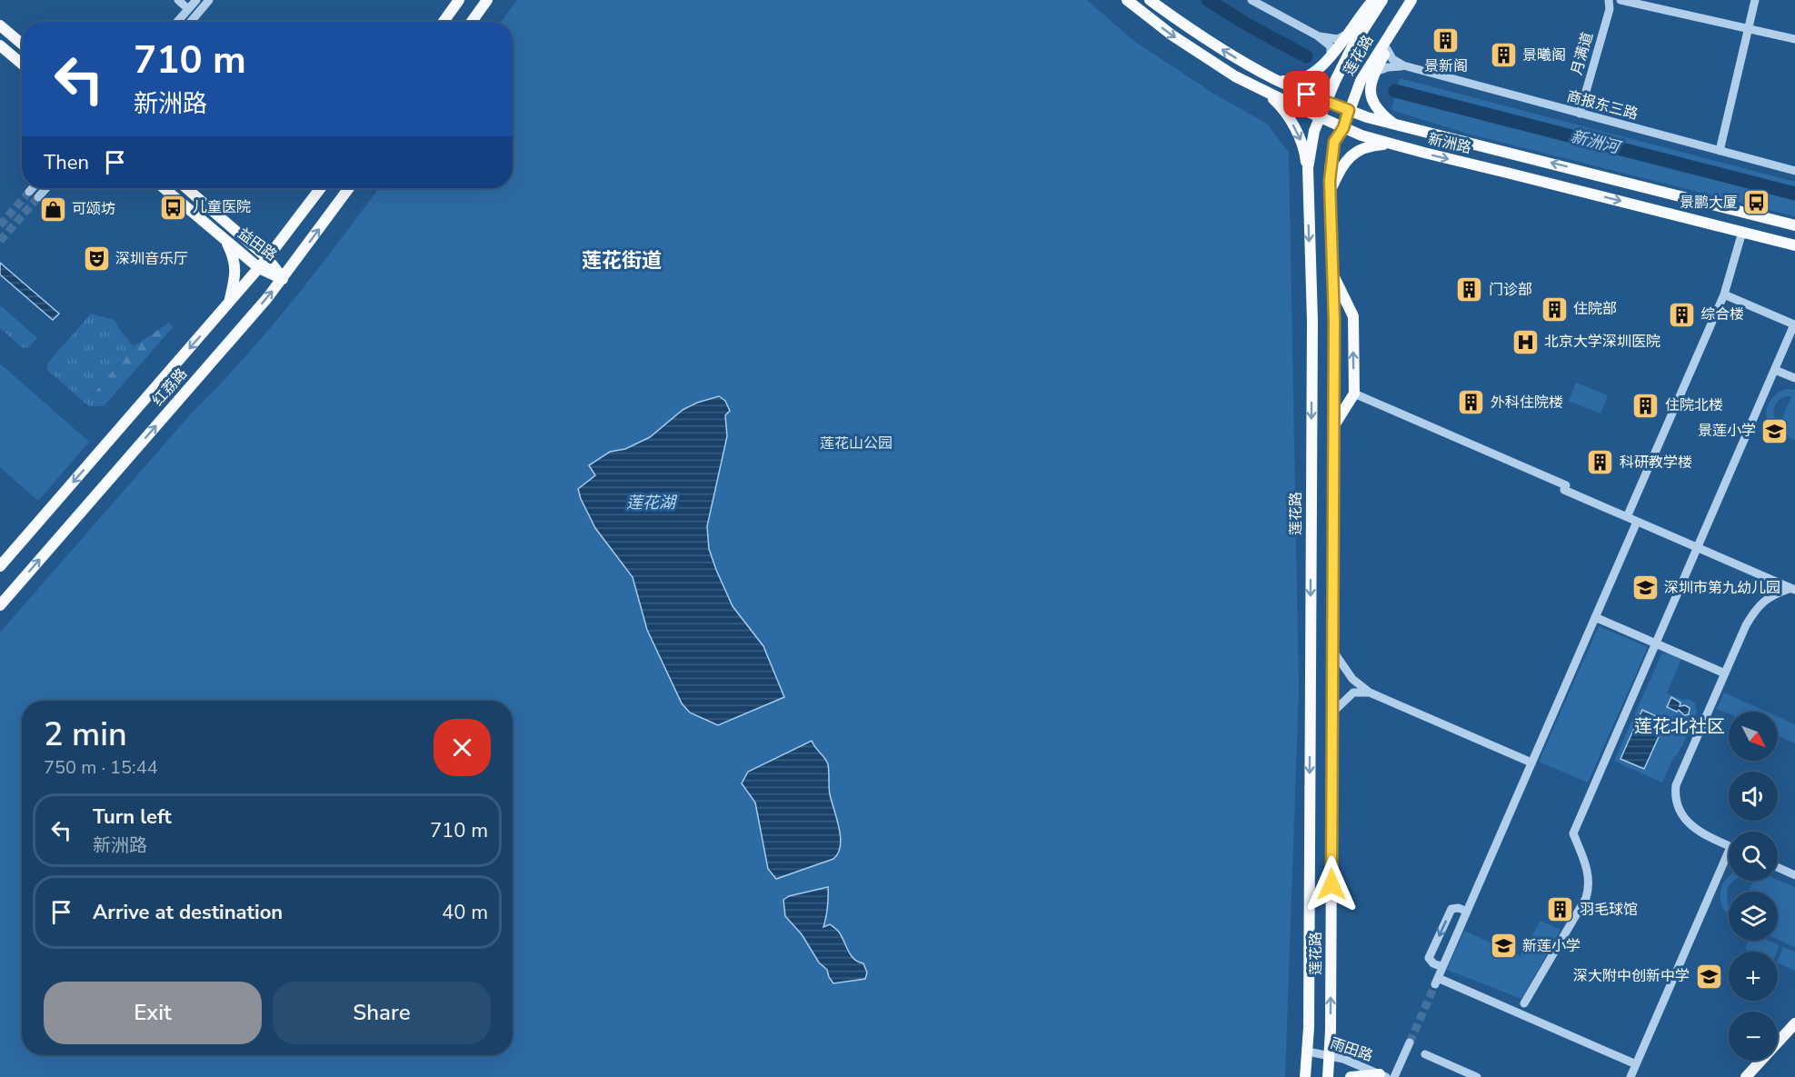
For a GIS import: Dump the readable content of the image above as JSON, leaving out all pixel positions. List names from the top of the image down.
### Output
{
  "streets": {
    "main road": [
      "莲花路",
      "新洲路",
      "益田路",
      "红荔路"
    ],
    "street": ["月满道", "商报东三路", "雨田路"]
  },
  "crossings": [
    ["月满道", "商报东三路"],
    ["莲花路", "新洲路"],
    ["莲花路", "雨田路"],
    ["益田路", "红荔路"]
  ],
  "districts": ["莲花街道", "莲花北社区"],
  "water": ["新洲河", "莲花湖"],
  "parks": ["莲花山公园"],
  "places": {
    "building": [
      "景新阁",
      "景曦阁",
      "门诊部",
      "住院部",
      "综合楼",
      "外科住院楼",
      "住院北楼",
      "科研教学楼",
      "羽毛球馆"
    ],
    "bus stop": ["景鹏大厦", "儿童医院"],
    "shop": ["可颂坊"],
    "theatre": ["深圳音乐厅"],
    "hospital": ["北京大学深圳医院"],
    "school or university": [
      "景莲小学",
      "深圳市第九幼儿园",
      "新莲小学",
      "深大附中创新中学"
    ]
  },
  "north": "bottom right",
  "page": {
    "turn": ["710 m", "新洲路"],
    "then": "Then",
    "heading": ["2 min", "750 m · 15:44"],
    "map_buttons": ["+", "−"],
    "list": [
      {
        "name": "Turn left",
        "note": "新洲路",
        "value": "710 m"
      },
      {
        "name": "Arrive at destination",
        "value": "40 m"
      }
    ],
    "buttons": ["Exit", "Share"]
  }
}
